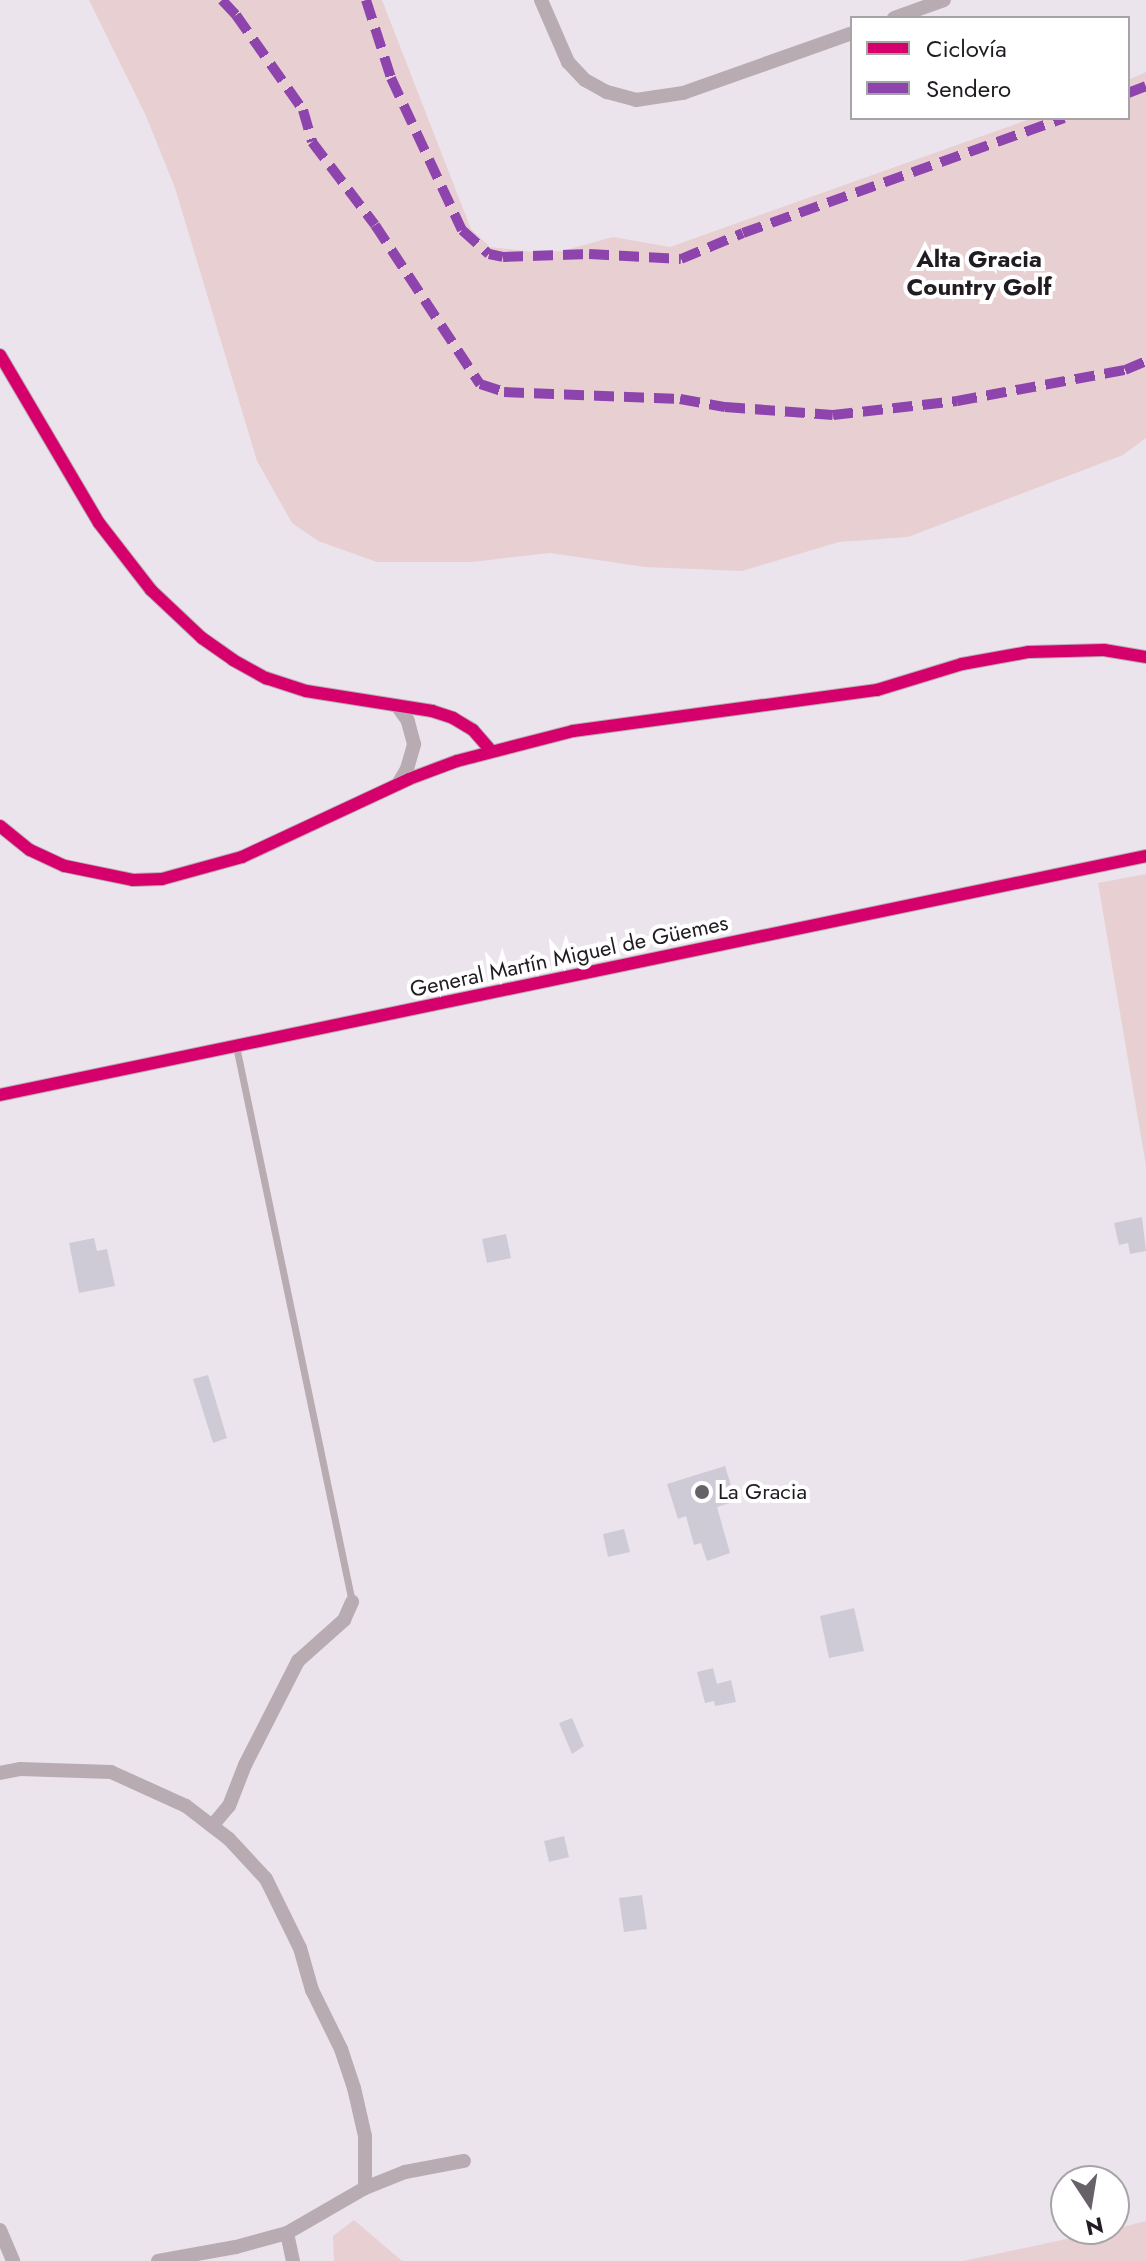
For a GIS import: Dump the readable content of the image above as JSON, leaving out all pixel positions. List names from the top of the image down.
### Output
{
  "streets": {
    "street": ["General Martín Miguel de Güemes"]
  },
  "districts": ["Alta Gracia Country Golf"],
  "places": ["La Gracia"],
  "legend": ["Ciclovía", "Sendero"],
  "north": "bottom"
}
